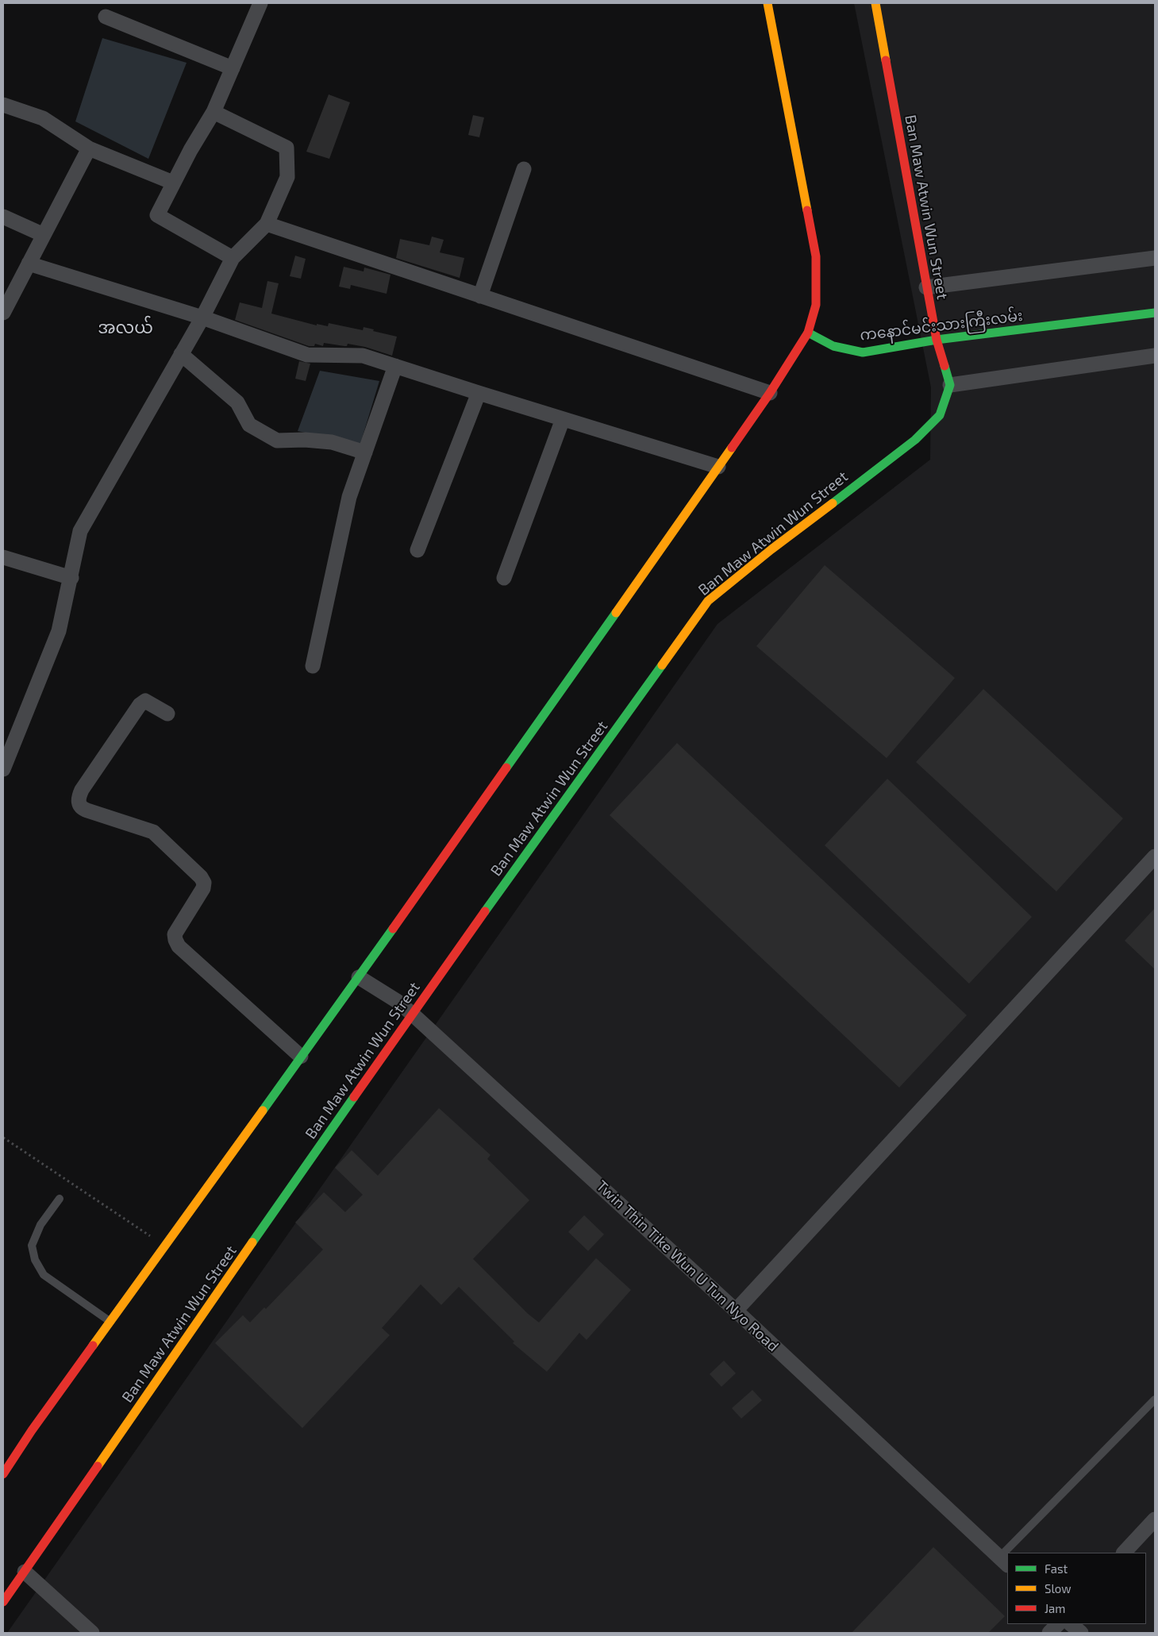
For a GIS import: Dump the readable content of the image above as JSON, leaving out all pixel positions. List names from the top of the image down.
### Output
{
  "streets": {
    "main road": ["Ban Maw Atwin Wun Street", "ကနောင်မင်းသားကြီးလမ်း"],
    "street": ["Twin Thin Tike Wun U Tun Nyo Road"]
  },
  "crossings": [
    ["Ban Maw Atwin Wun Street", "ကနောင်မင်းသားကြီးလမ်း"],
    ["Ban Maw Atwin Wun Street", "Twin Thin Tike Wun U Tun Nyo Road"]
  ],
  "districts": ["အလယ်"],
  "legend": ["Fast", "Slow", "Jam"]
}
